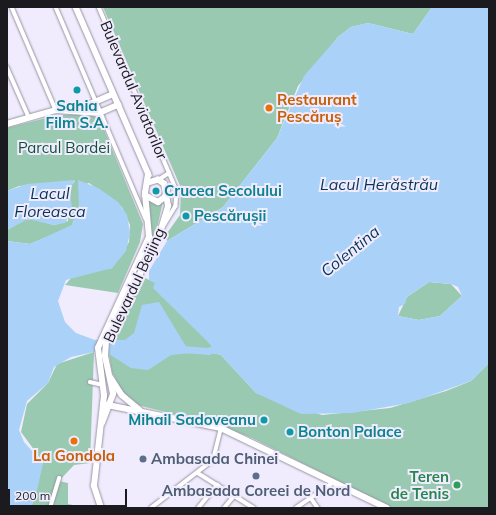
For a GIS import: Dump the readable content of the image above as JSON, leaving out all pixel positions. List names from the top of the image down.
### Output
{
  "streets": {
    "main road": ["Bulevardul Aviatorilor", "Bulevardul Beijing"]
  },
  "crossings": [
    ["Bulevardul Aviatorilor", "Bulevardul Beijing"]
  ],
  "water": ["Lacul Herăstrău", "Lacul Floreasca", "Colentina"],
  "parks": ["Parcul Bordei"],
  "places": [
    "Sahia Film S.A.",
    "Restaurant Pescăruș",
    "Crucea Secolului",
    "Pescărușii",
    "Mihail Sadoveanu",
    "Bonton Palace",
    "La Gondola",
    "Ambasada Chinei",
    "Ambasada Coreei de Nord",
    "Teren de Tenis"
  ],
  "scale_bar": "200 m"
}
